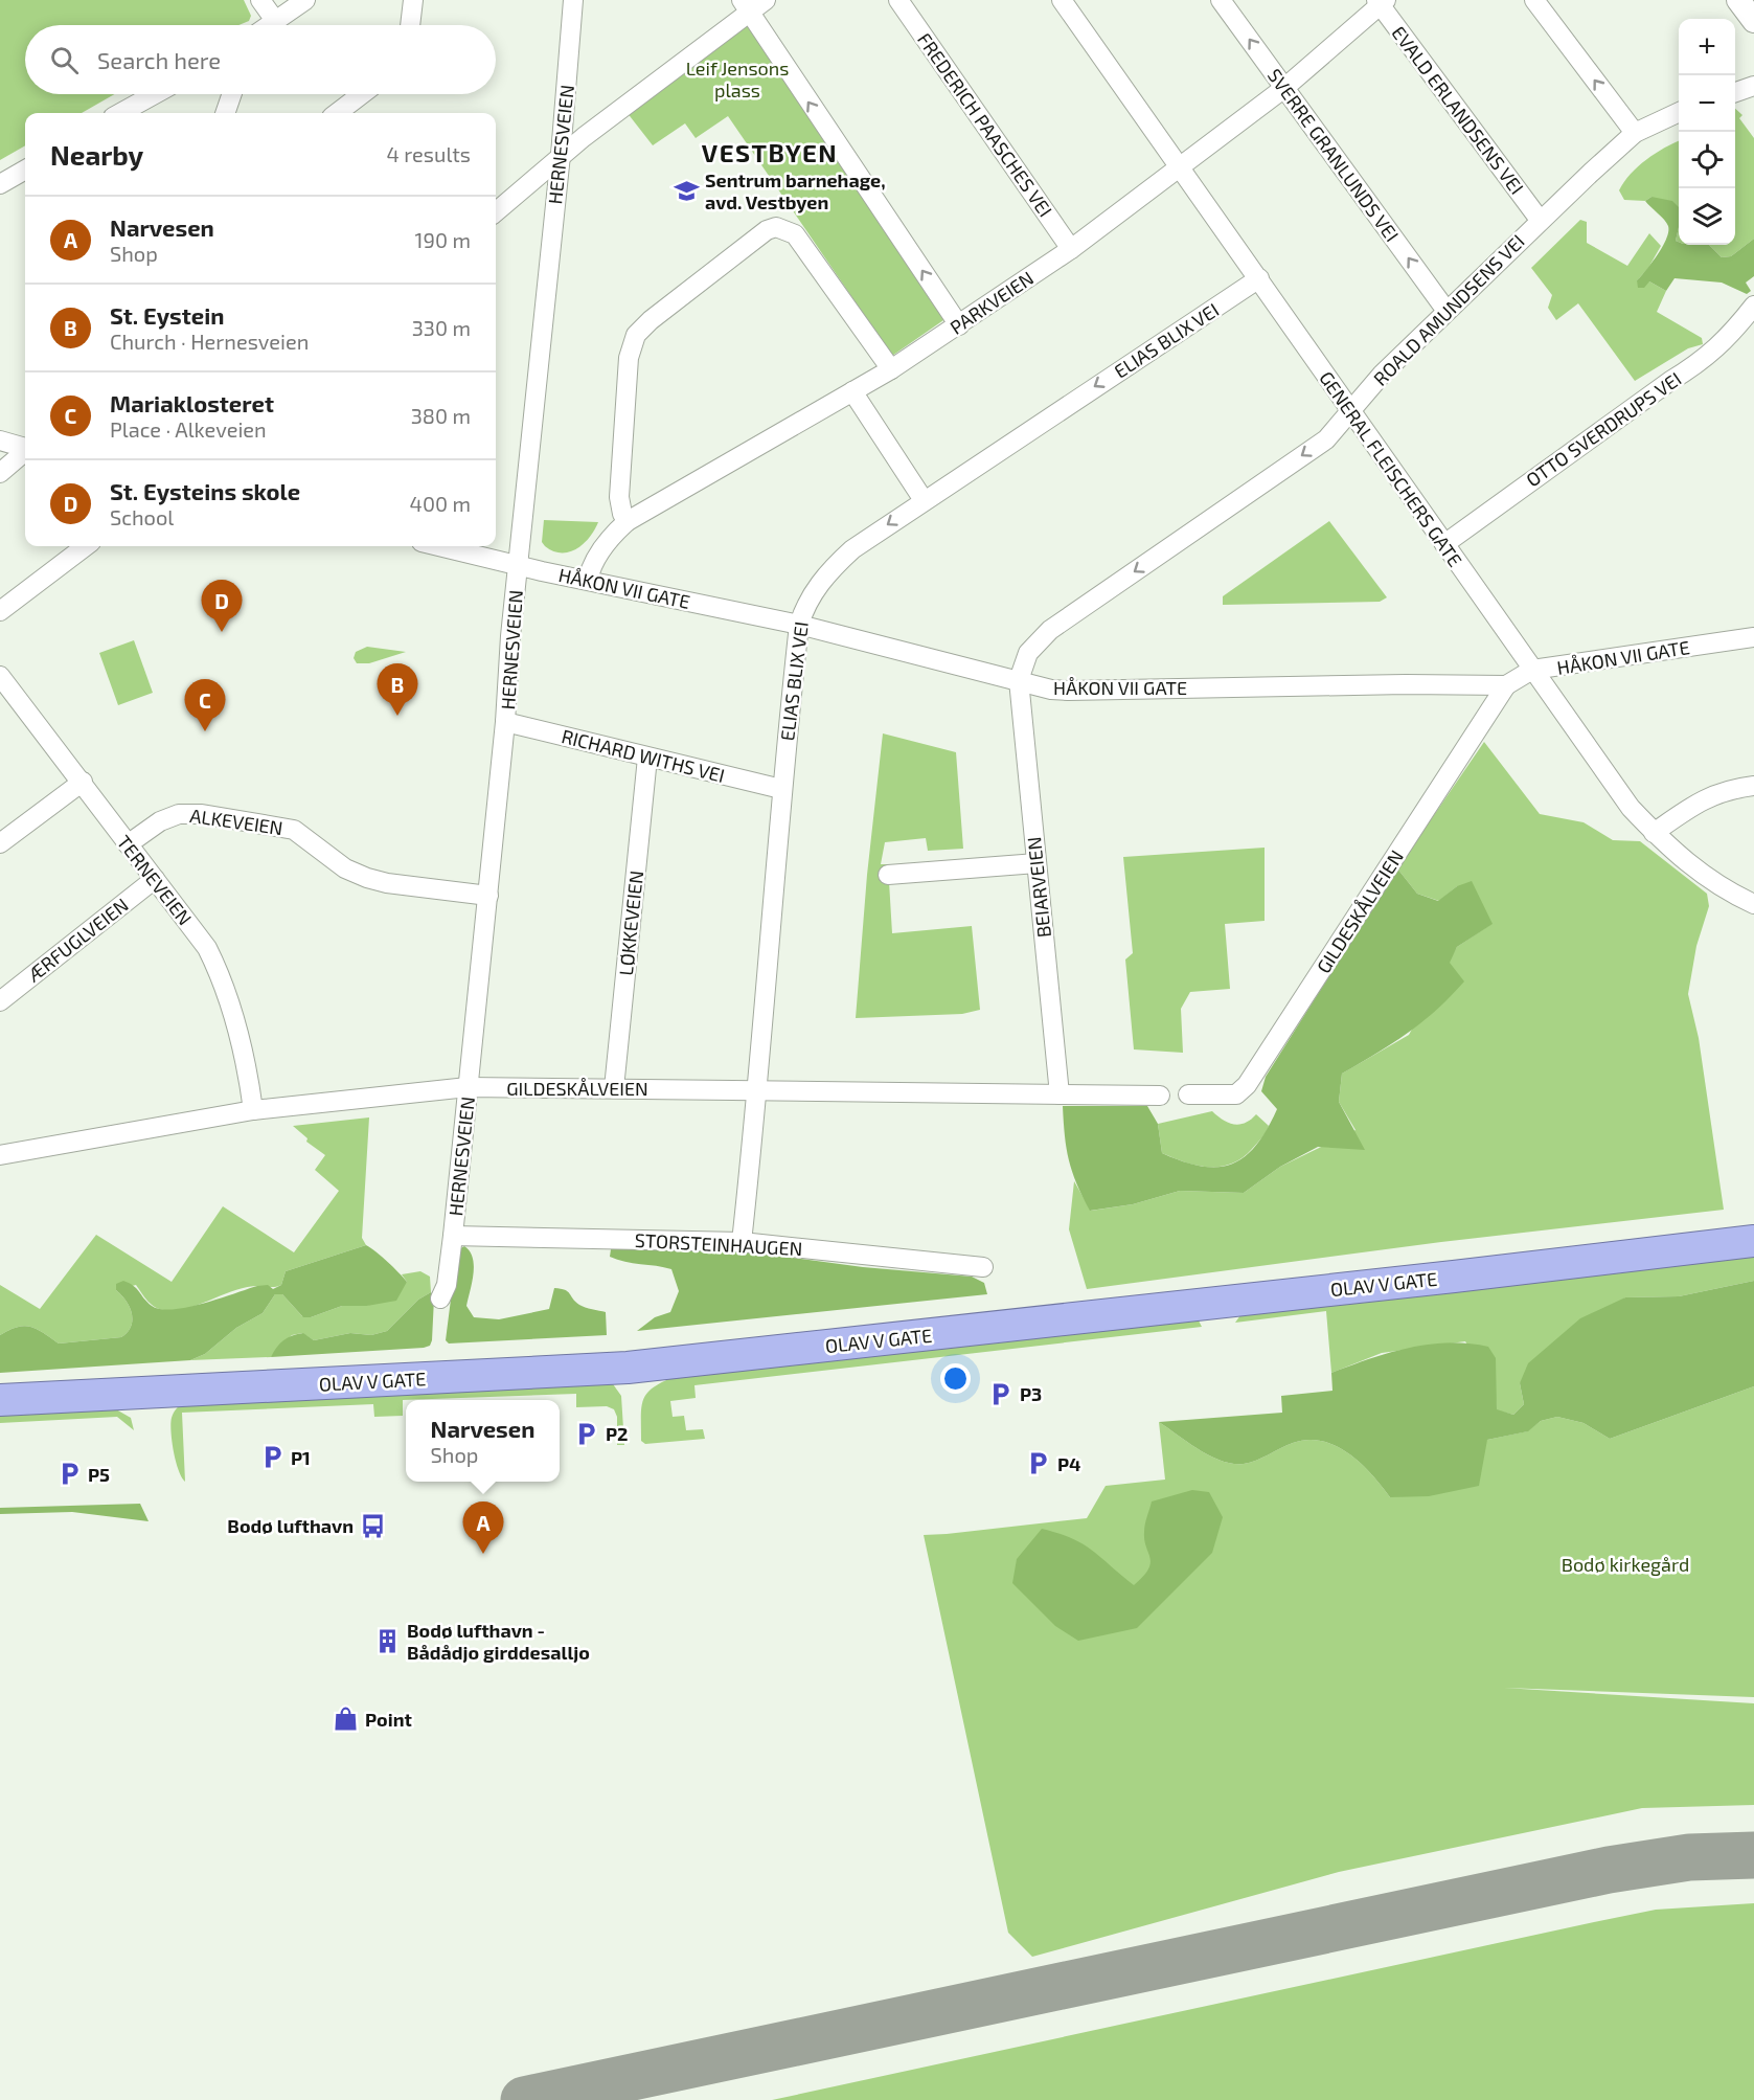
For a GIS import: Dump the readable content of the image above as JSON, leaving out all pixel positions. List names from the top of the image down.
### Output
{
  "streets": {
    "highway": ["OLAV V GATE"],
    "street": [
      "EVALD ERLANDSENS VEI",
      "FREDERICH PAASCHES VEI",
      "HERNESVEIEN",
      "SVERRE GRANLUNDS VEI",
      "PARKVEIEN",
      "ROALD AMUNDSENS VEI",
      "ELIAS BLIX VEI",
      "OTTO SVERDRUPS VEI",
      "GENERAL FLEISCHERS GATE",
      "HÅKON VII GATE",
      "RICHARD WITHS VEI",
      "ALKEVEIEN",
      "TERNEVEIEN",
      "BEIARVEIEN",
      "GILDESKÅLVEIEN",
      "LØKKEVEIEN",
      "ÆRFUGLVEIEN",
      "STORSTEINHAUGEN"
    ]
  },
  "crossings": [
    ["EVALD ERLANDSENS VEI", "PARKVEIEN"],
    ["EVALD ERLANDSENS VEI", "ROALD AMUNDSENS VEI"],
    ["FREDERICH PAASCHES VEI", "PARKVEIEN"],
    ["HERNESVEIEN", "HÅKON VII GATE"],
    ["HERNESVEIEN", "RICHARD WITHS VEI"],
    ["HERNESVEIEN", "ALKEVEIEN"],
    ["HERNESVEIEN", "GILDESKÅLVEIEN"],
    ["HERNESVEIEN", "STORSTEINHAUGEN"],
    ["SVERRE GRANLUNDS VEI", "PARKVEIEN"],
    ["SVERRE GRANLUNDS VEI", "ROALD AMUNDSENS VEI"],
    ["PARKVEIEN", "GENERAL FLEISCHERS GATE"],
    ["PARKVEIEN", "HÅKON VII GATE"],
    ["ROALD AMUNDSENS VEI", "GENERAL FLEISCHERS GATE"],
    ["ROALD AMUNDSENS VEI", "HÅKON VII GATE"],
    ["ROALD AMUNDSENS VEI", "BEIARVEIEN"],
    ["ELIAS BLIX VEI", "GENERAL FLEISCHERS GATE"],
    ["ELIAS BLIX VEI", "HÅKON VII GATE"],
    ["ELIAS BLIX VEI", "RICHARD WITHS VEI"],
    ["ELIAS BLIX VEI", "GILDESKÅLVEIEN"],
    ["ELIAS BLIX VEI", "STORSTEINHAUGEN"],
    ["OTTO SVERDRUPS VEI", "GENERAL FLEISCHERS GATE"],
    ["GENERAL FLEISCHERS GATE", "HÅKON VII GATE"],
    ["HÅKON VII GATE", "BEIARVEIEN"],
    ["HÅKON VII GATE", "GILDESKÅLVEIEN"],
    ["RICHARD WITHS VEI", "LØKKEVEIEN"],
    ["ALKEVEIEN", "TERNEVEIEN"],
    ["TERNEVEIEN", "GILDESKÅLVEIEN"],
    ["TERNEVEIEN", "ÆRFUGLVEIEN"],
    ["BEIARVEIEN", "GILDESKÅLVEIEN"],
    ["GILDESKÅLVEIEN", "LØKKEVEIEN"]
  ],
  "one_way": ["SVERRE GRANLUNDS VEI", "ROALD AMUNDSENS VEI", "ELIAS BLIX VEI"],
  "districts": ["VESTBYEN"],
  "parks": ["Leif Jensons plass", "Bodø kirkegård"],
  "places": {
    "school or university": ["Sentrum barnehage, avd. Vestbyen"],
    "parking": [
      "P3",
      "P2",
      "P1",
      "P4",
      "P5"
    ],
    "bus stop": ["Bodø lufthavn"],
    "building": ["Bodø lufthavn - Bådådjo girddesalljo"],
    "shop": ["Point"]
  },
  "page": {
    "map_buttons": ["+", "−"],
    "search": "Search here",
    "heading": ["Nearby", "4 results"],
    "list": [
      {
        "mark": "A",
        "name": "Narvesen",
        "note": "Shop",
        "value": "190 m"
      },
      {
        "mark": "B",
        "name": "St. Eystein",
        "note": "Church · Hernesveien",
        "value": "330 m"
      },
      {
        "mark": "C",
        "name": "Mariaklosteret",
        "note": "Place · Alkeveien",
        "value": "380 m"
      },
      {
        "mark": "D",
        "name": "St. Eysteins skole",
        "note": "School",
        "value": "400 m"
      }
    ],
    "pins": [
      "D",
      "B",
      "C",
      "A"
    ],
    "popup": ["Narvesen", "Shop"]
  }
}
